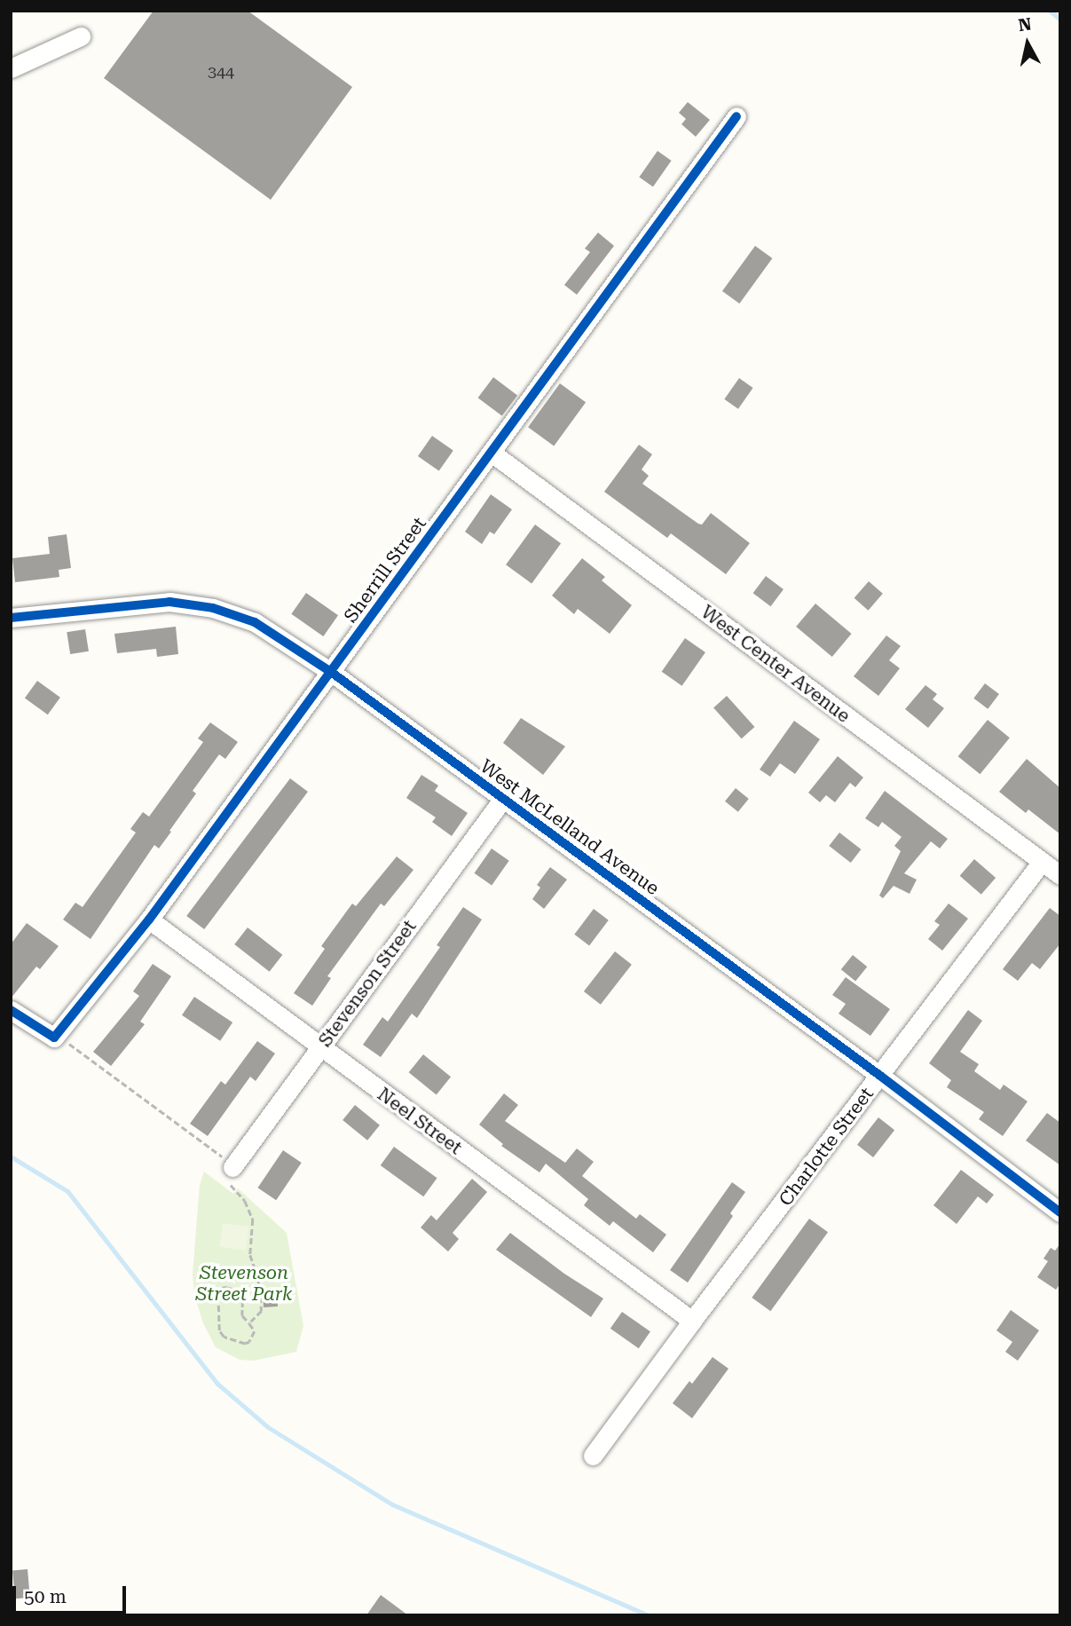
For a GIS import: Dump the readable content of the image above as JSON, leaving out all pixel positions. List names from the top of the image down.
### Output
{
  "streets": {
    "street": [
      "Sherrill Street",
      "West Center Avenue",
      "West McLelland Avenue",
      "Stevenson Street",
      "Neel Street",
      "Charlotte Street"
    ]
  },
  "crossings": [
    ["Sherrill Street", "West Center Avenue"],
    ["Sherrill Street", "West McLelland Avenue"],
    ["Sherrill Street", "Neel Street"],
    ["West Center Avenue", "Charlotte Street"],
    ["West McLelland Avenue", "Stevenson Street"],
    ["West McLelland Avenue", "Charlotte Street"],
    ["Stevenson Street", "Neel Street"],
    ["Neel Street", "Charlotte Street"]
  ],
  "parks": ["Stevenson Street Park"],
  "house_numbers": ["344"],
  "scale_bar": "50 m",
  "north": "top"
}
